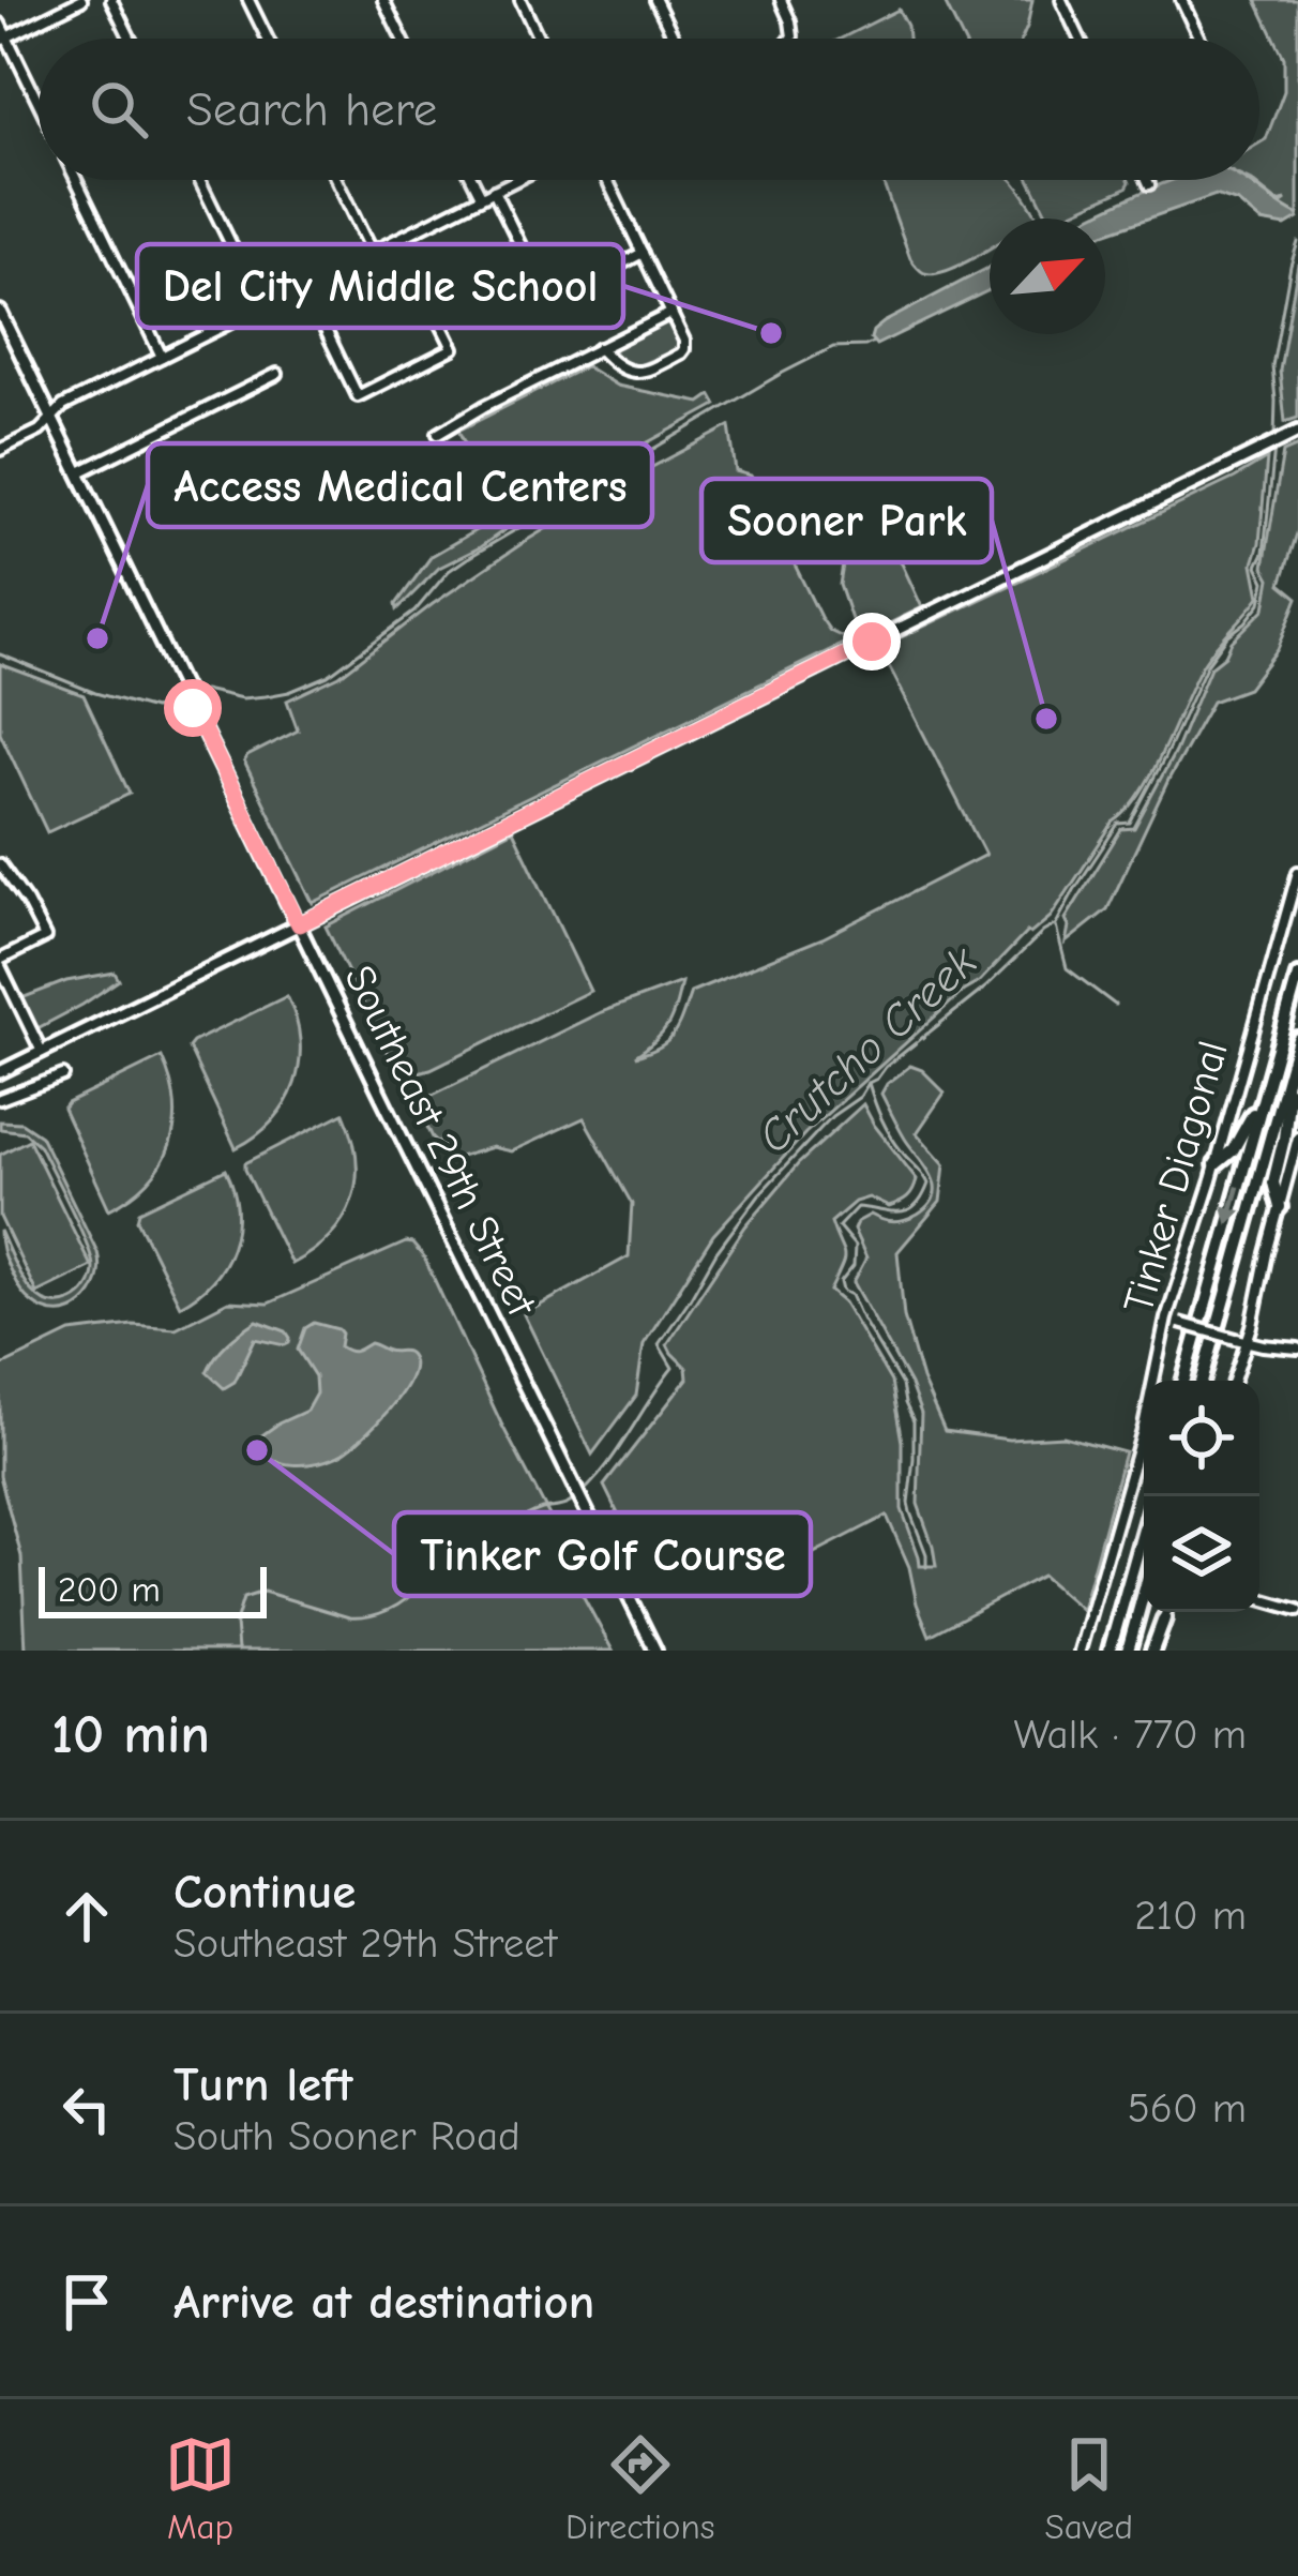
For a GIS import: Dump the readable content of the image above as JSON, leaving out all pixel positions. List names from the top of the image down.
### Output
{
  "streets": {
    "highway": ["Tinker Diagonal"],
    "main road": ["Southeast 29th Street"]
  },
  "water": ["Crutcho Creek"],
  "places": [
    "Del City Middle School",
    "Access Medical Centers",
    "Sooner Park",
    "Tinker Golf Course"
  ],
  "scale_bar": "200 m",
  "north": "top right",
  "page": {
    "search": "Search here",
    "scale": "200 m",
    "heading": ["10 min", "Walk · 770 m"],
    "list": [
      ["Continue", "Southeast 29th Street", "210 m"],
      ["Turn left", "South Sooner Road", "560 m"],
      "Arrive at destination"
    ],
    "nav": ["Map", "Directions", "Saved"]
  }
}
